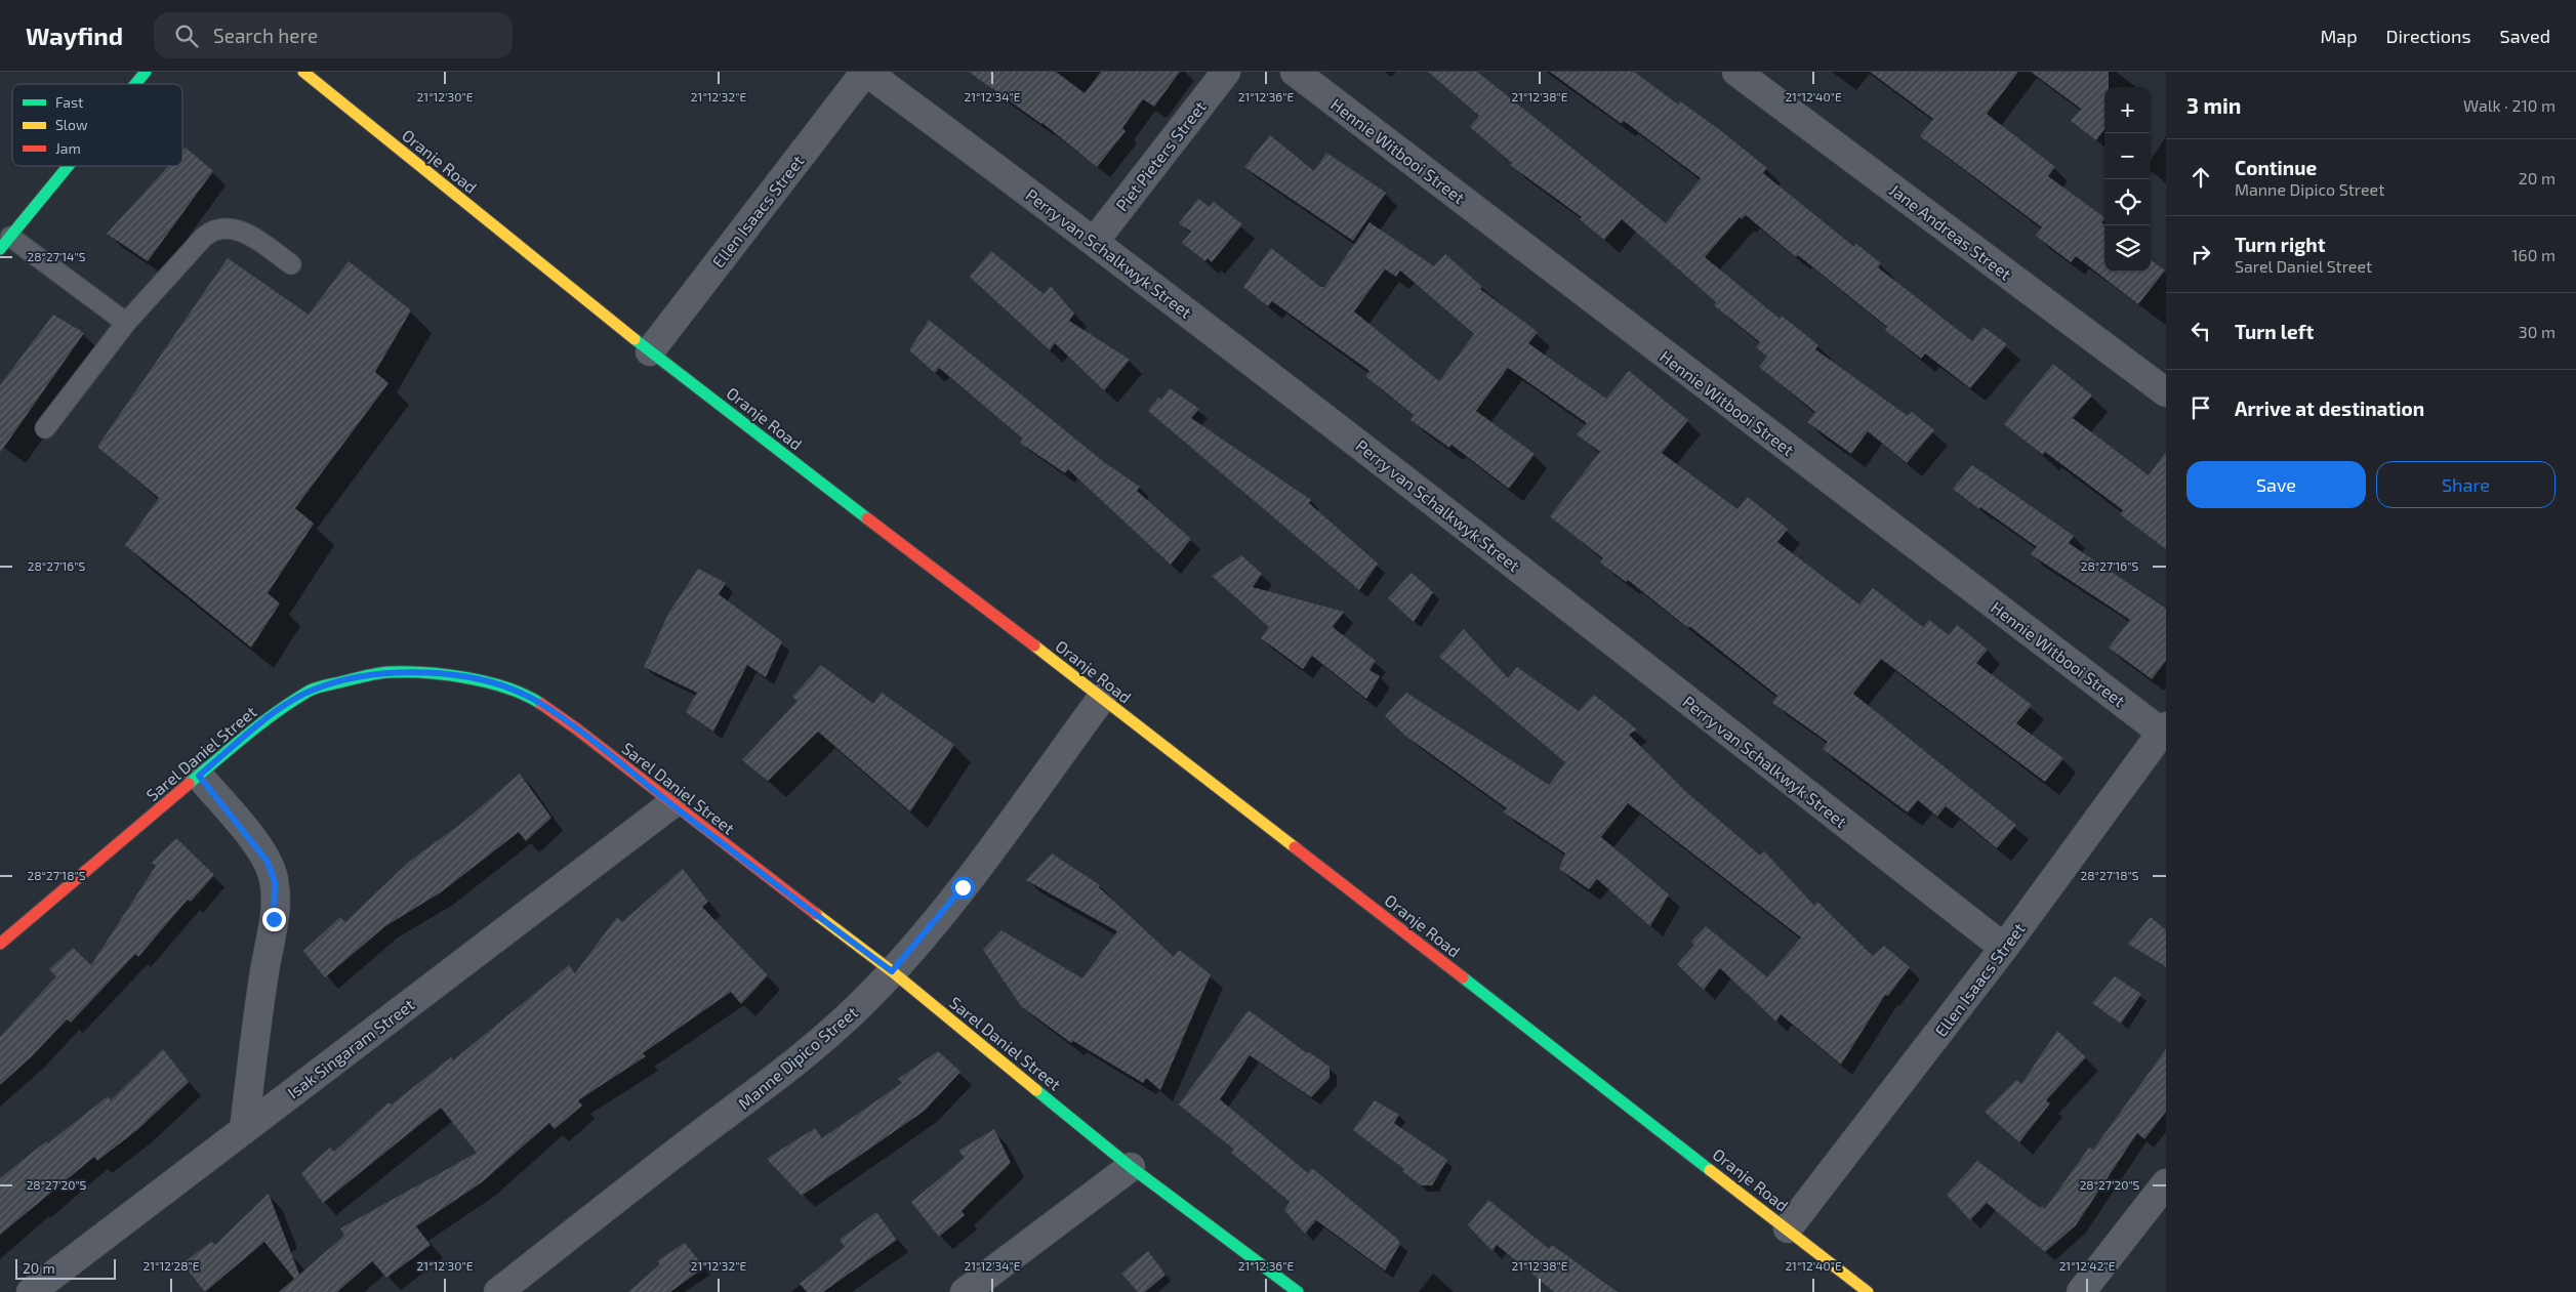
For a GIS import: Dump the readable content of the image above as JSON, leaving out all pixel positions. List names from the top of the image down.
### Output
{
  "streets": {
    "street": [
      "Hennie Witbooi Street",
      "Piet Pieters Street",
      "Oranje Road",
      "Ellen Isaacs Street",
      "Jane Andreas Street",
      "Perry van Schalkwyk Street",
      "Sarel Daniel Street",
      "Isak Singaram Street",
      "Manne Dipico Street"
    ]
  },
  "crossings": [
    ["Hennie Witbooi Street", "Ellen Isaacs Street"],
    ["Piet Pieters Street", "Perry van Schalkwyk Street"],
    ["Oranje Road", "Ellen Isaacs Street"],
    ["Oranje Road", "Manne Dipico Street"],
    ["Ellen Isaacs Street", "Perry van Schalkwyk Street"],
    ["Sarel Daniel Street", "Isak Singaram Street"],
    ["Sarel Daniel Street", "Manne Dipico Street"]
  ],
  "legend": ["Fast", "Slow", "Jam"],
  "scale_bar": "20 m",
  "page": {
    "header": "Wayfind",
    "search": "Search here",
    "nav": ["Map", "Directions", "Saved"],
    "heading": ["3 min", "Walk · 210 m"],
    "map_buttons": ["+", "−"],
    "list": [
      ["Continue", "Manne Dipico Street", "20 m"],
      ["Turn right", "Sarel Daniel Street", "160 m"],
      ["Turn left", "30 m"],
      "Arrive at destination"
    ],
    "buttons": ["Save", "Share"],
    "scale": "20 m"
  },
  "coordinates": [
    "21°12'30\"E",
    "21°12'32\"E",
    "21°12'34\"E",
    "21°12'36\"E",
    "21°12'38\"E",
    "21°12'40\"E",
    "28°27'14\"S",
    "28°27'16\"S",
    "28°27'18\"S",
    "28°27'20\"S",
    "21°12'28\"E",
    "21°12'42\"E"
  ]
}
